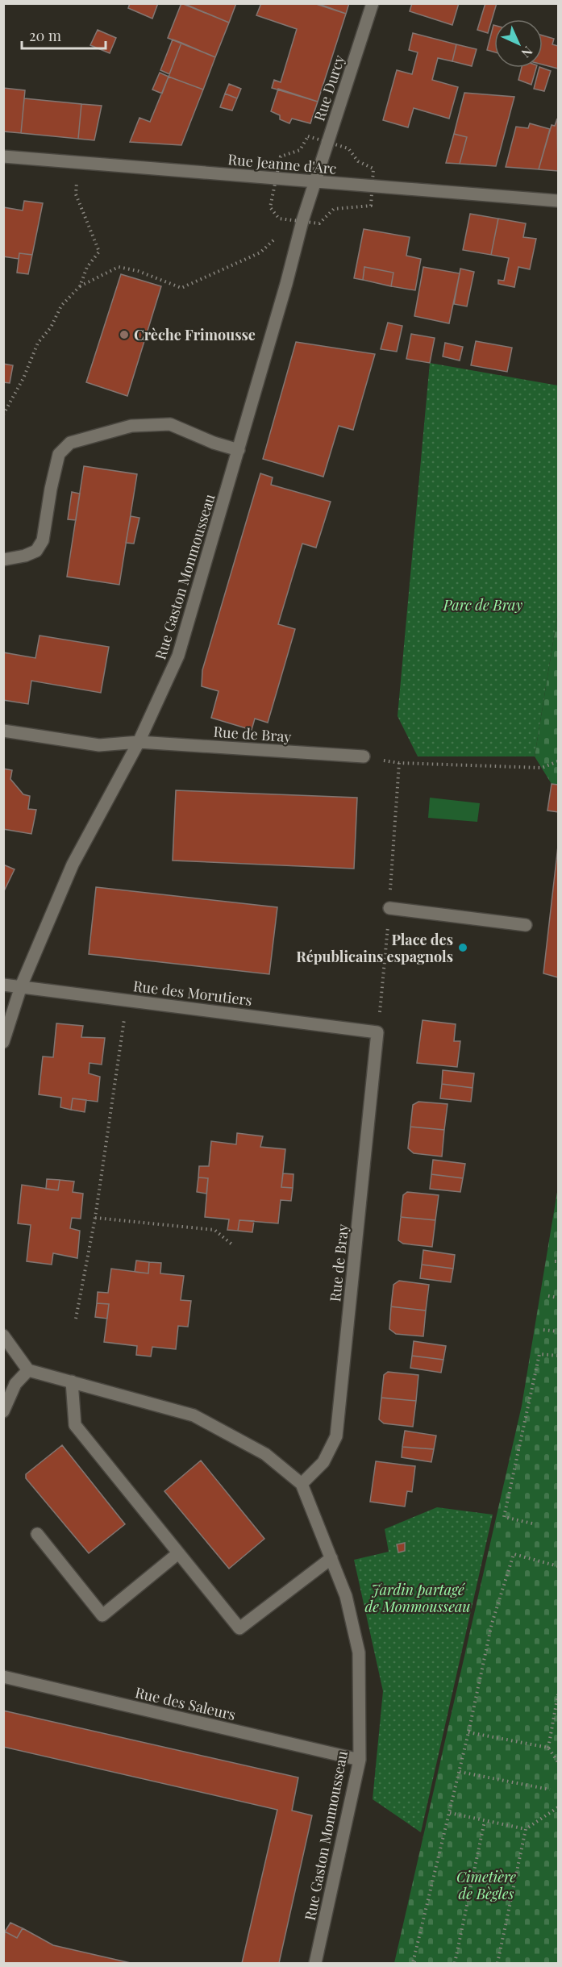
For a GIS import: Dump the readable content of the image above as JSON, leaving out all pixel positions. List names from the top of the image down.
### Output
{
  "streets": {
    "street": [
      "Rue Durcy",
      "Rue Jeanne d'Arc",
      "Rue Gaston Monmousseau",
      "Rue de Bray",
      "Rue des Morutiers",
      "Rue des Saleurs"
    ]
  },
  "crossings": [
    ["Rue Durcy", "Rue Jeanne d'Arc"],
    ["Rue Durcy", "Rue Gaston Monmousseau"],
    ["Rue Jeanne d'Arc", "Rue Gaston Monmousseau"],
    ["Rue Gaston Monmousseau", "Rue de Bray"],
    ["Rue Gaston Monmousseau", "Rue des Morutiers"],
    ["Rue Gaston Monmousseau", "Rue des Saleurs"],
    ["Rue de Bray", "Rue des Morutiers"]
  ],
  "parks": ["Parc de Bray", "Jardin partagé de Monmousseau", "Cimetière de Bègles"],
  "places": ["Crèche Frimousse", "Place des Républicains espagnols"],
  "scale_bar": "20 m",
  "north": "bottom right"
}
